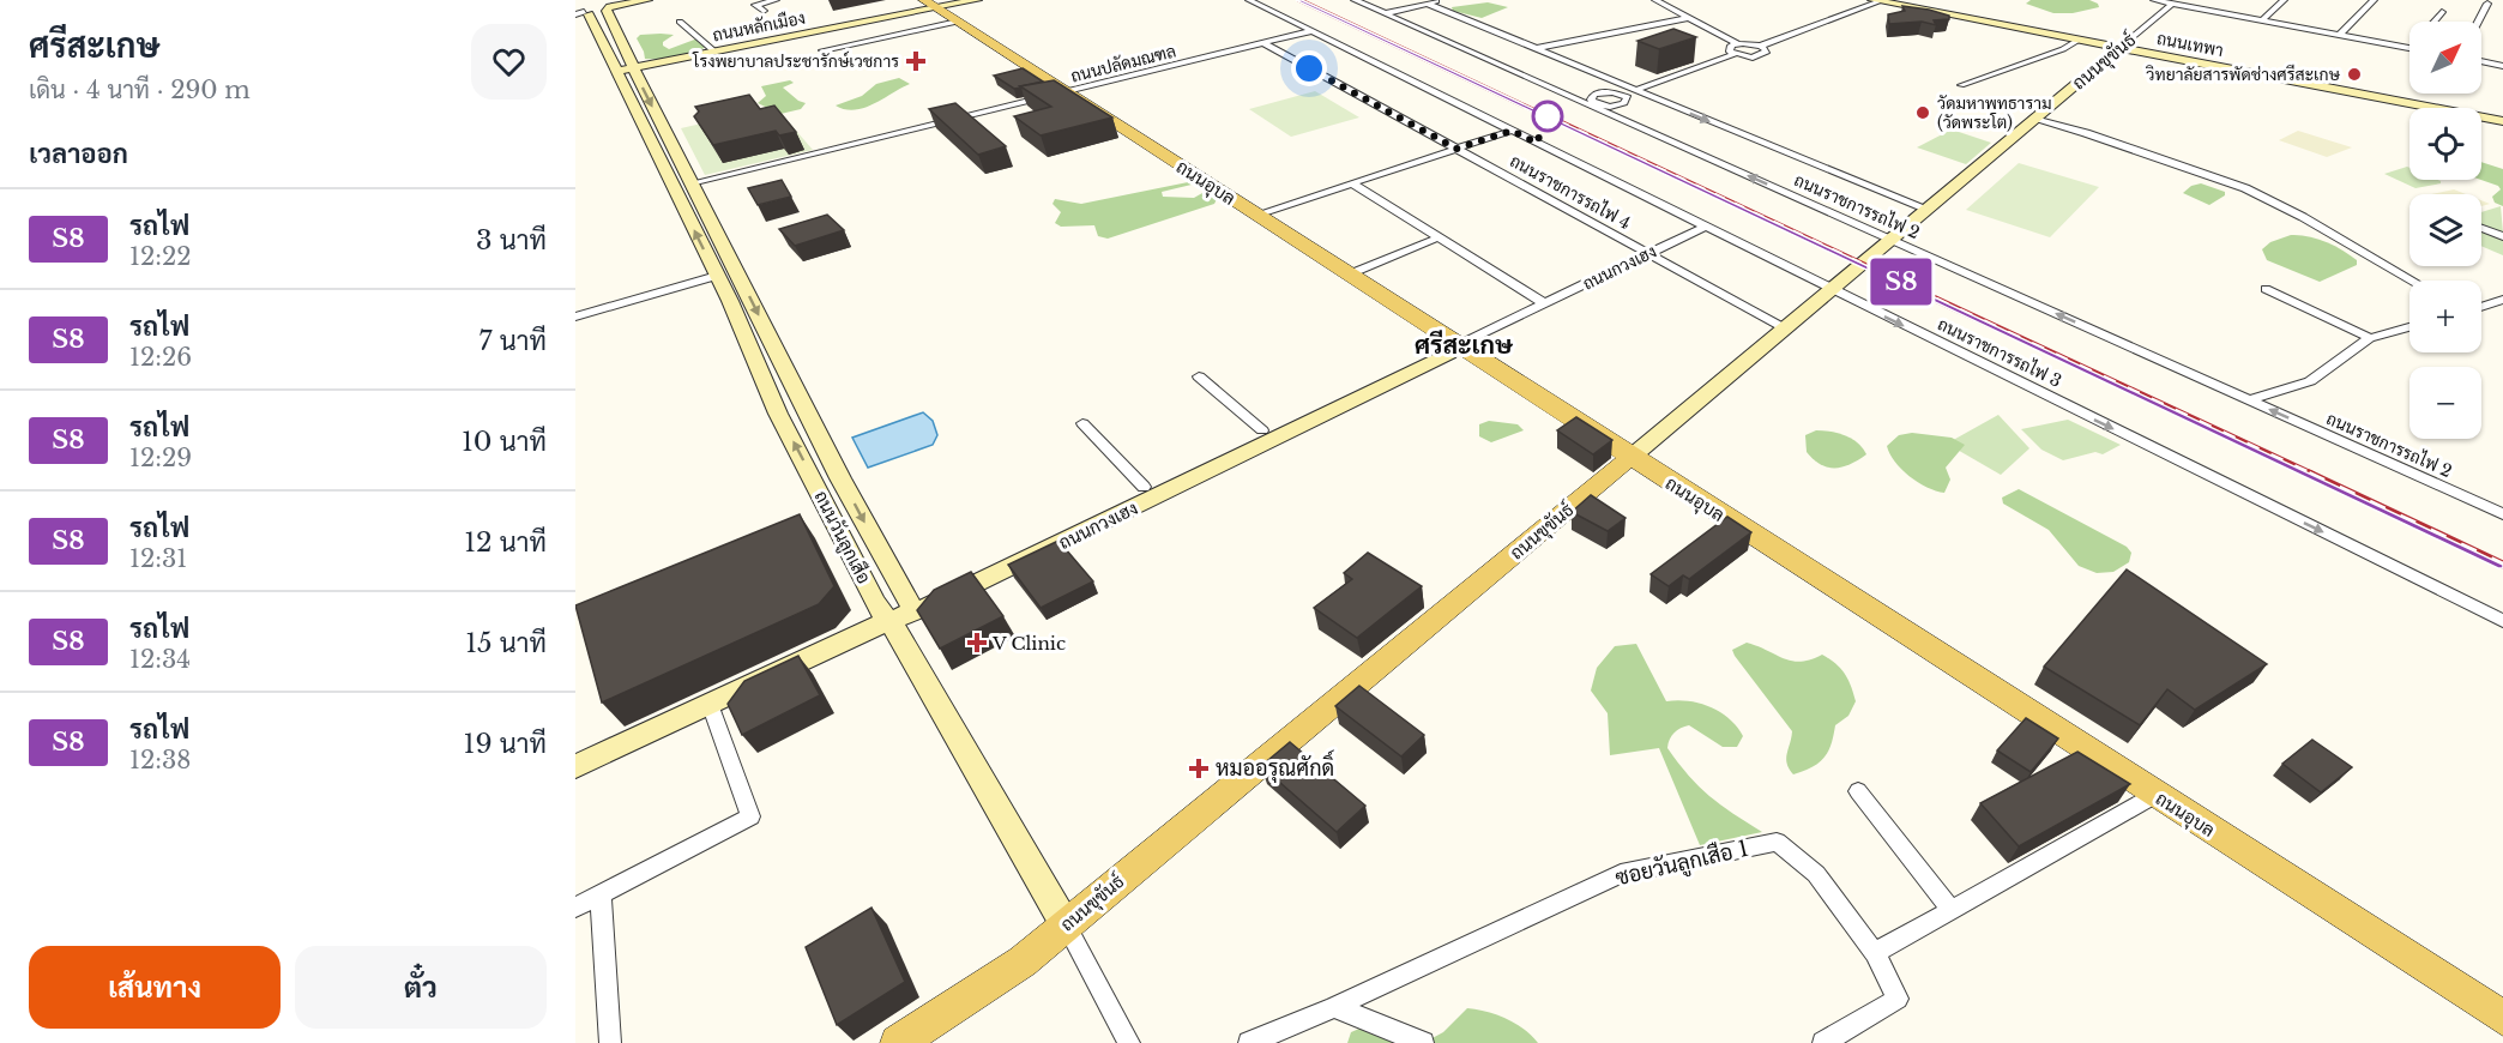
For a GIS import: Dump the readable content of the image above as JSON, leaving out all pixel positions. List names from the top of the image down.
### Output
{
  "streets": {
    "main road": ["ถนนขุขันธ์", "ถนนอุบล"],
    "street": [
      "ถนนหลักเมือง",
      "ถนนเทพา",
      "ถนนปลัดมณฑล",
      "ถนนราชการรถไฟ 4",
      "ถนนราชการรถไฟ 2",
      "ถนนกวงเฮง",
      "ถนนราชการรถไฟ 3",
      "ถนนวันลูกเสือ",
      "ซอยวันลูกเสือ 1"
    ]
  },
  "crossings": [
    ["ถนนหลักเมือง", "ถนนอุบล"],
    ["ถนนหลักเมือง", "ถนนวันลูกเสือ"],
    ["ถนนเทพา", "ถนนขุขันธ์"],
    ["ถนนขุขันธ์", "ถนนอุบล"],
    ["ถนนขุขันธ์", "ถนนราชการรถไฟ 4"],
    ["ถนนขุขันธ์", "ถนนราชการรถไฟ 2"],
    ["ถนนขุขันธ์", "ถนนราชการรถไฟ 3"],
    ["ถนนขุขันธ์", "ถนนวันลูกเสือ"],
    ["ถนนปลัดมณฑล", "ถนนอุบล"],
    ["ถนนปลัดมณฑล", "ถนนราชการรถไฟ 4"],
    ["ถนนปลัดมณฑล", "ถนนราชการรถไฟ 3"],
    ["ถนนปลัดมณฑล", "ถนนวันลูกเสือ"],
    ["ถนนอุบล", "ถนนกวงเฮง"],
    ["ถนนราชการรถไฟ 4", "ถนนกวงเฮง"],
    ["ถนนกวงเฮง", "ถนนราชการรถไฟ 3"],
    ["ถนนกวงเฮง", "ถนนวันลูกเสือ"]
  ],
  "one_way": ["ถนนราชการรถไฟ 3"],
  "districts": ["ศรีสะเกษ"],
  "places": {
    "health": ["โรงพยาบาลประชารักษ์เวชการ", "V Clinic", "หมออรุณศักดิ์"],
    "other": ["วิทยาลัยสารพัดช่างศรีสะเกษ", "วัดมหาพุทธาราม (วัดพระโต)"]
  },
  "north": "top right",
  "page": {
    "heading": [
      ["ศรีสะเกษ", "เดิน · 4 นาที · 290 m"],
      "เวลาออก"
    ],
    "on_map": "S8",
    "map_buttons": ["+", "−"],
    "list": [
      {
        "mark": "S8",
        "name": "รถไฟ",
        "note": "12:22",
        "value": "3 นาที"
      },
      {
        "mark": "S8",
        "name": "รถไฟ",
        "note": "12:26",
        "value": "7 นาที"
      },
      {
        "mark": "S8",
        "name": "รถไฟ",
        "note": "12:29",
        "value": "10 นาที"
      },
      {
        "mark": "S8",
        "name": "รถไฟ",
        "note": "12:31",
        "value": "12 นาที"
      },
      {
        "mark": "S8",
        "name": "รถไฟ",
        "note": "12:34",
        "value": "15 นาที"
      },
      {
        "mark": "S8",
        "name": "รถไฟ",
        "note": "12:38",
        "value": "19 นาที"
      }
    ],
    "buttons": ["เส้นทาง", "ตั๋ว"]
  }
}
